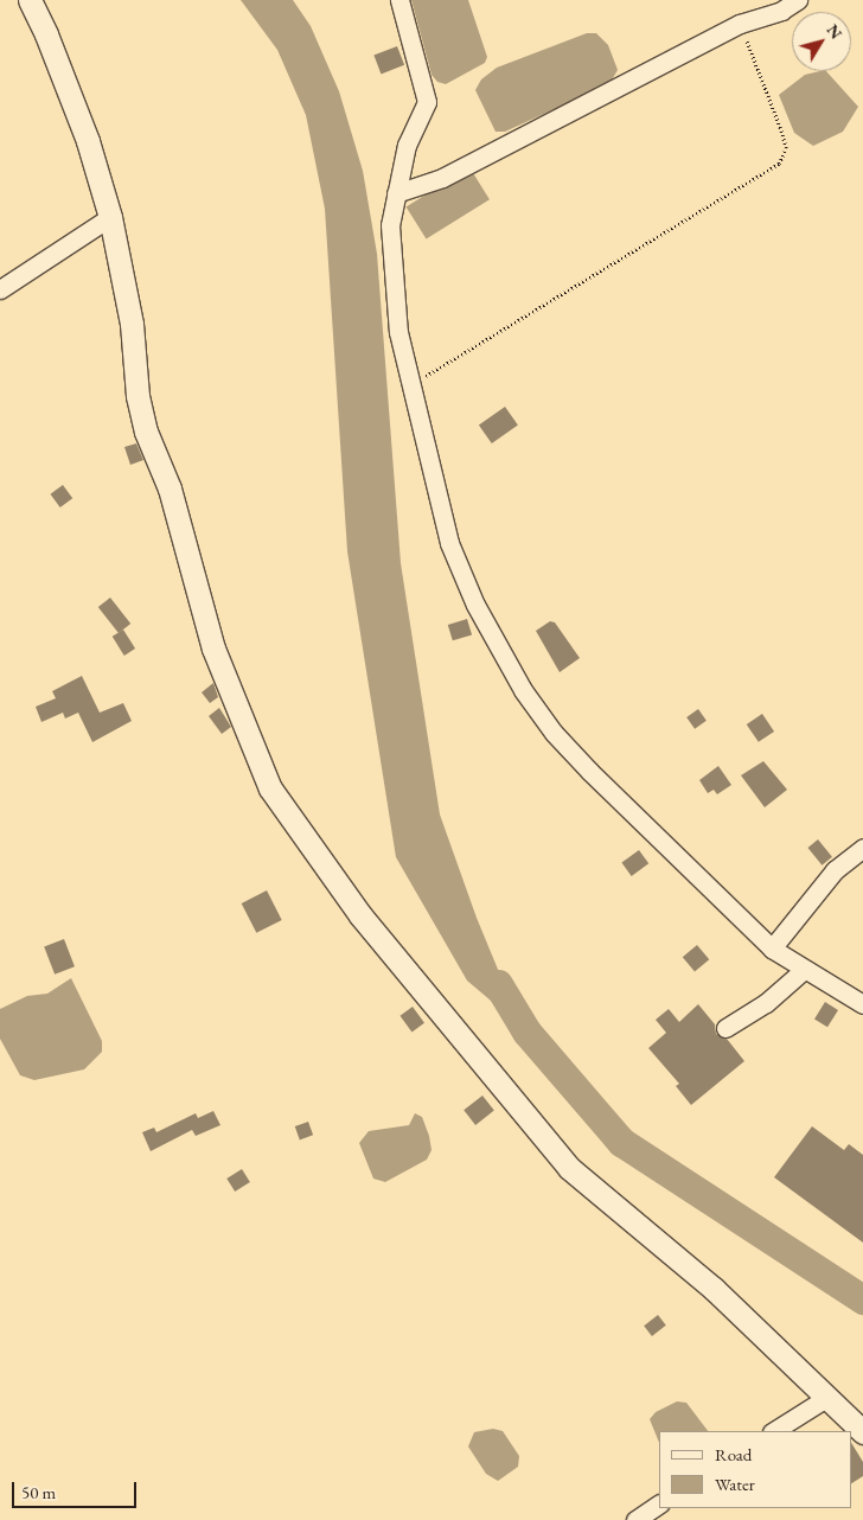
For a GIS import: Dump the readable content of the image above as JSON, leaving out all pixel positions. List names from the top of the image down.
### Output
{
  "legend": ["Road", "Water"],
  "scale_bar": "50 m",
  "north": "top right"
}
